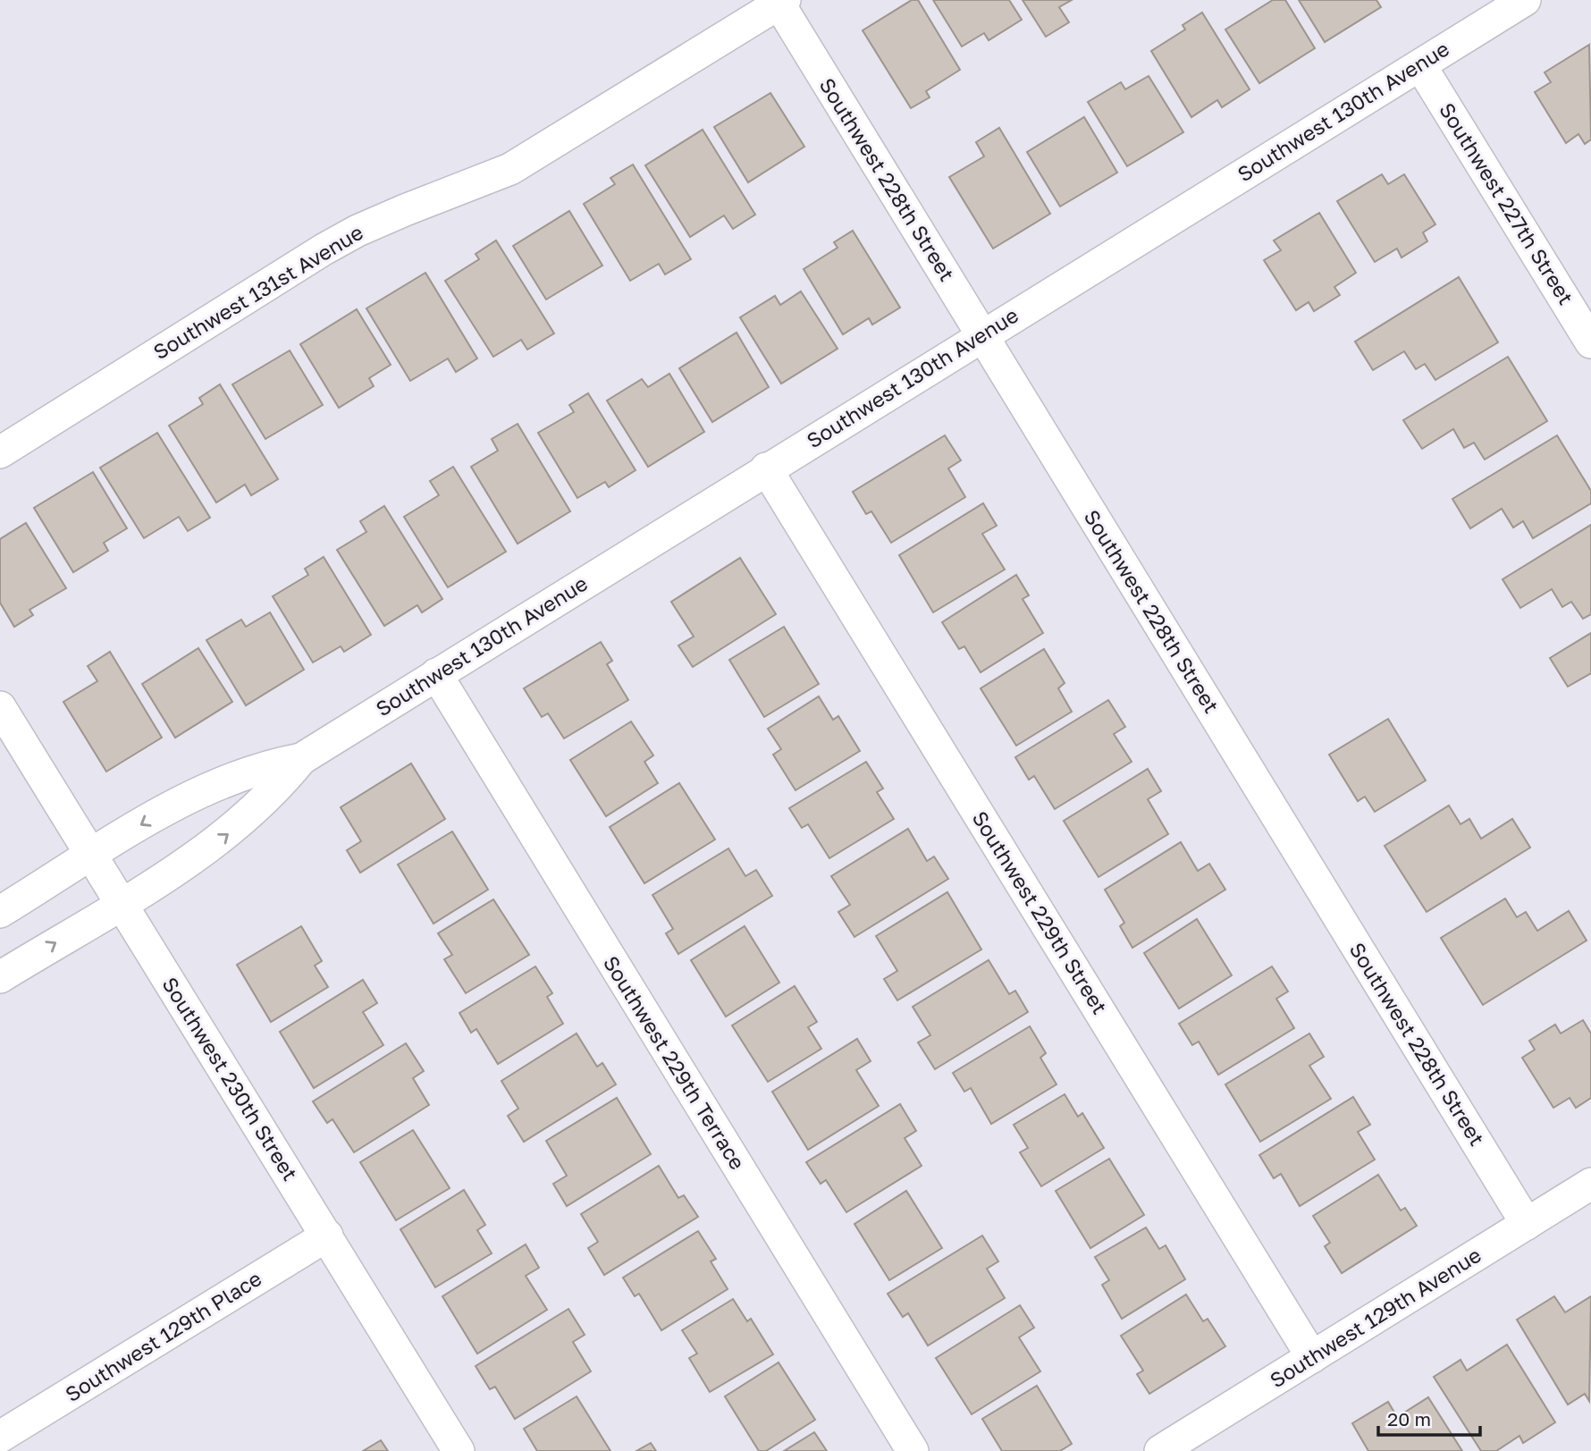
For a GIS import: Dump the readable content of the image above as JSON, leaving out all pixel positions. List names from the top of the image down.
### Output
{
  "streets": {
    "street": [
      "Southwest 130th Avenue",
      "Southwest 228th Street",
      "Southwest 227th Street",
      "Southwest 131st Avenue",
      "Southwest 229th Street",
      "Southwest 229th Terrace",
      "Southwest 230th Street",
      "Southwest 129th Avenue",
      "Southwest 129th Place"
    ]
  },
  "crossings": [
    ["Southwest 130th Avenue", "Southwest 228th Street"],
    ["Southwest 130th Avenue", "Southwest 227th Street"],
    ["Southwest 130th Avenue", "Southwest 229th Street"],
    ["Southwest 130th Avenue", "Southwest 229th Terrace"],
    ["Southwest 130th Avenue", "Southwest 230th Street"],
    ["Southwest 228th Street", "Southwest 131st Avenue"],
    ["Southwest 228th Street", "Southwest 129th Avenue"],
    ["Southwest 229th Street", "Southwest 129th Avenue"],
    ["Southwest 230th Street", "Southwest 129th Place"]
  ],
  "scale_bar": "20 m"
}
